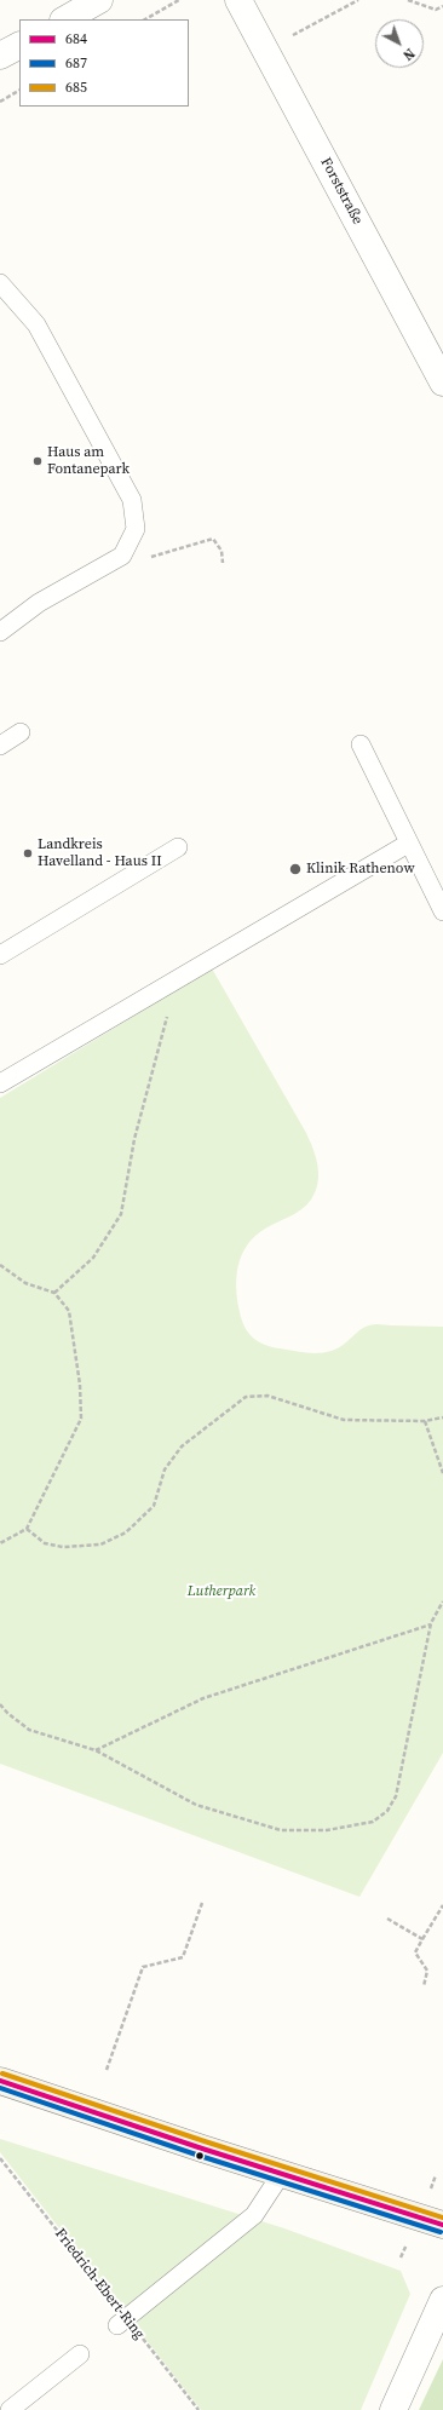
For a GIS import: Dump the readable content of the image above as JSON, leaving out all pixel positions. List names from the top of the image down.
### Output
{
  "streets": {
    "street": ["Forststraße"],
    "path": ["Friedrich-Ebert-Ring"]
  },
  "parks": ["Lutherpark"],
  "places": ["Haus am Fontanepark", "Landkreis Havelland - Haus II", "Klinik Rathenow"],
  "lines": ["transit line 685", "transit line 684", "transit line 687"],
  "legend": ["684", "687", "685"],
  "north": "bottom right"
}
